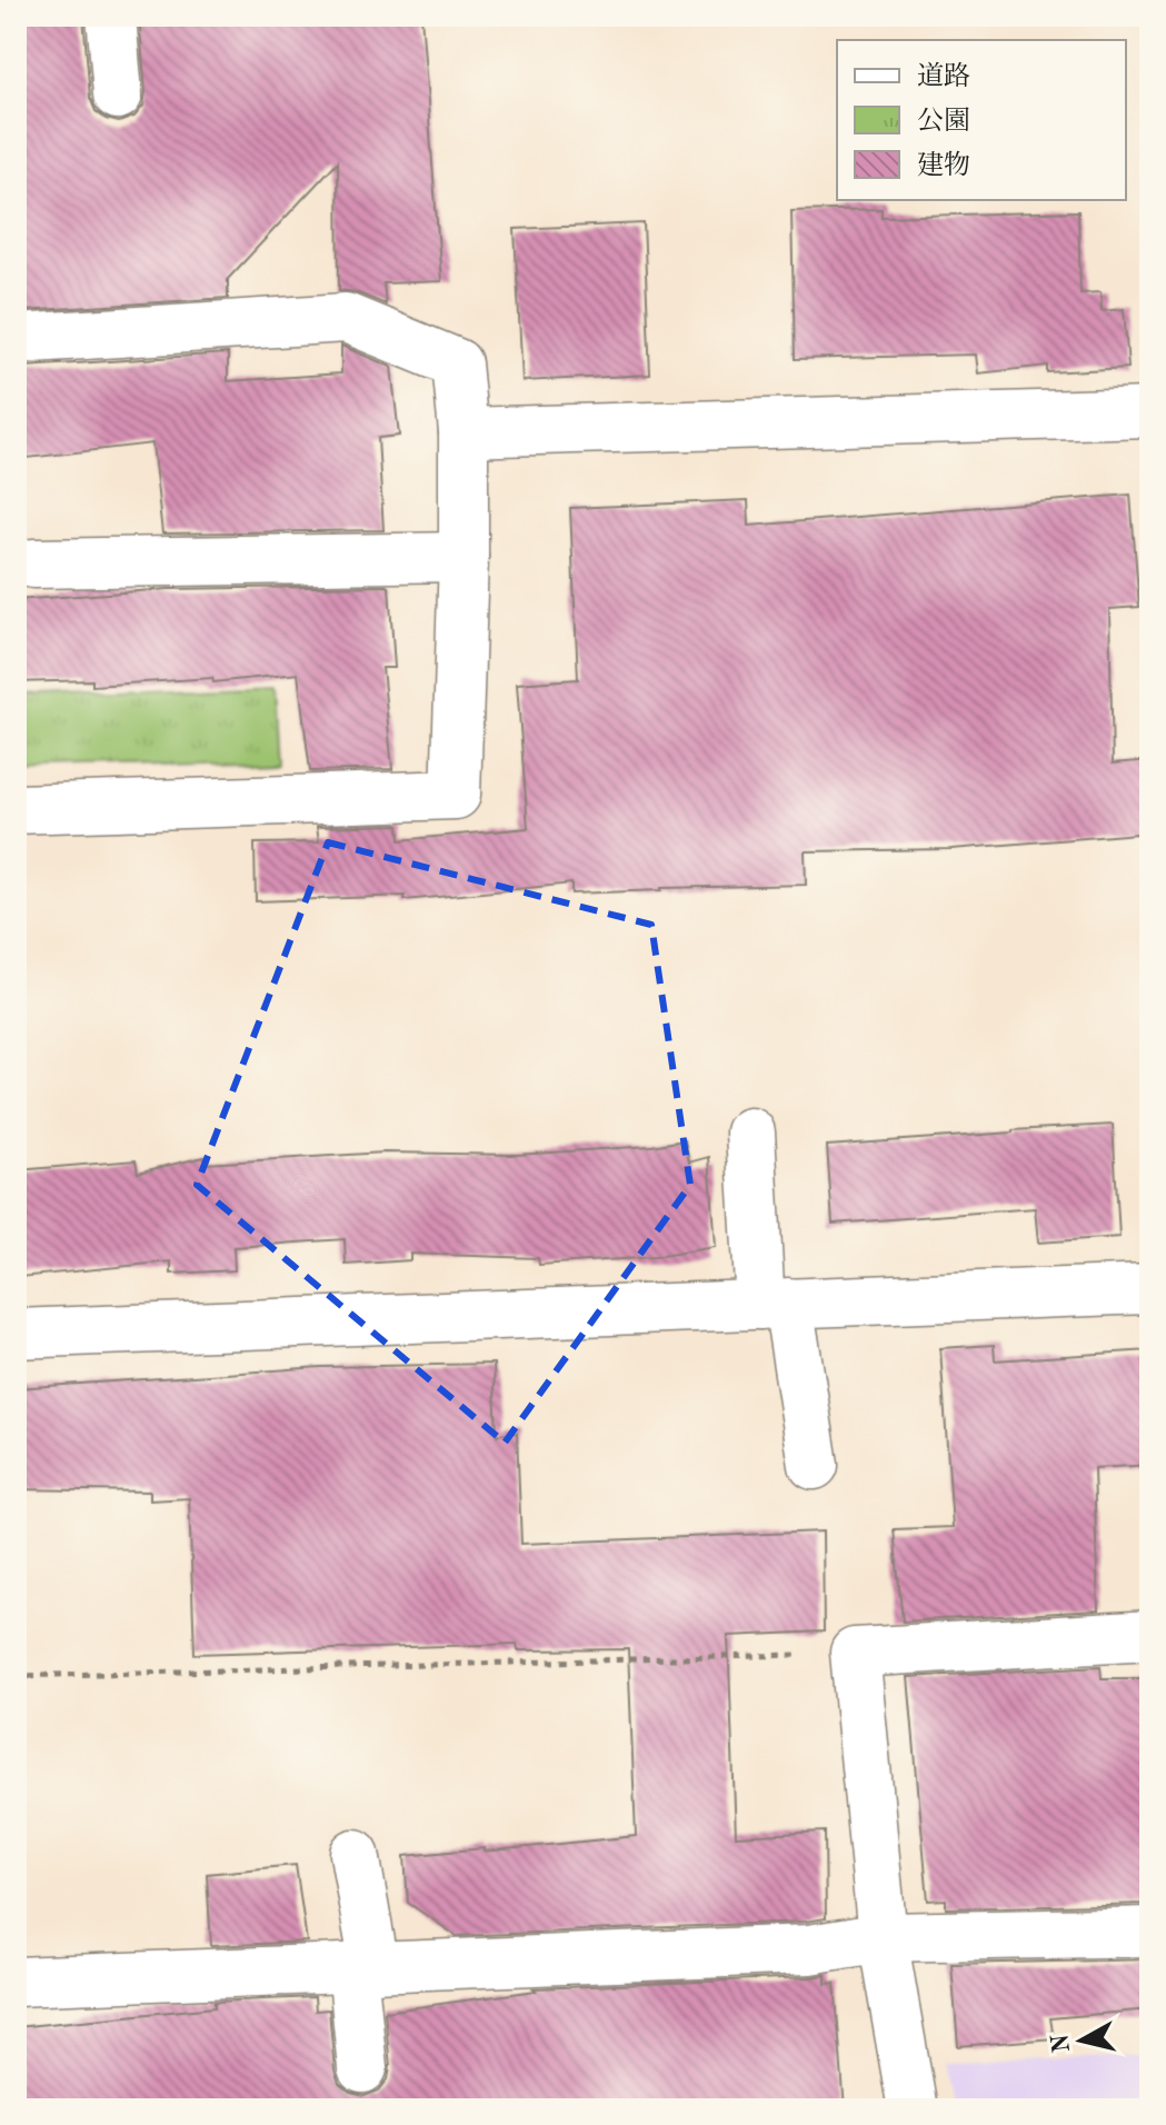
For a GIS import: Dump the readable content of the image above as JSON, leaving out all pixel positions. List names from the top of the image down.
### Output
{
  "legend": ["道路", "公園", "建物"],
  "north": "left"
}
